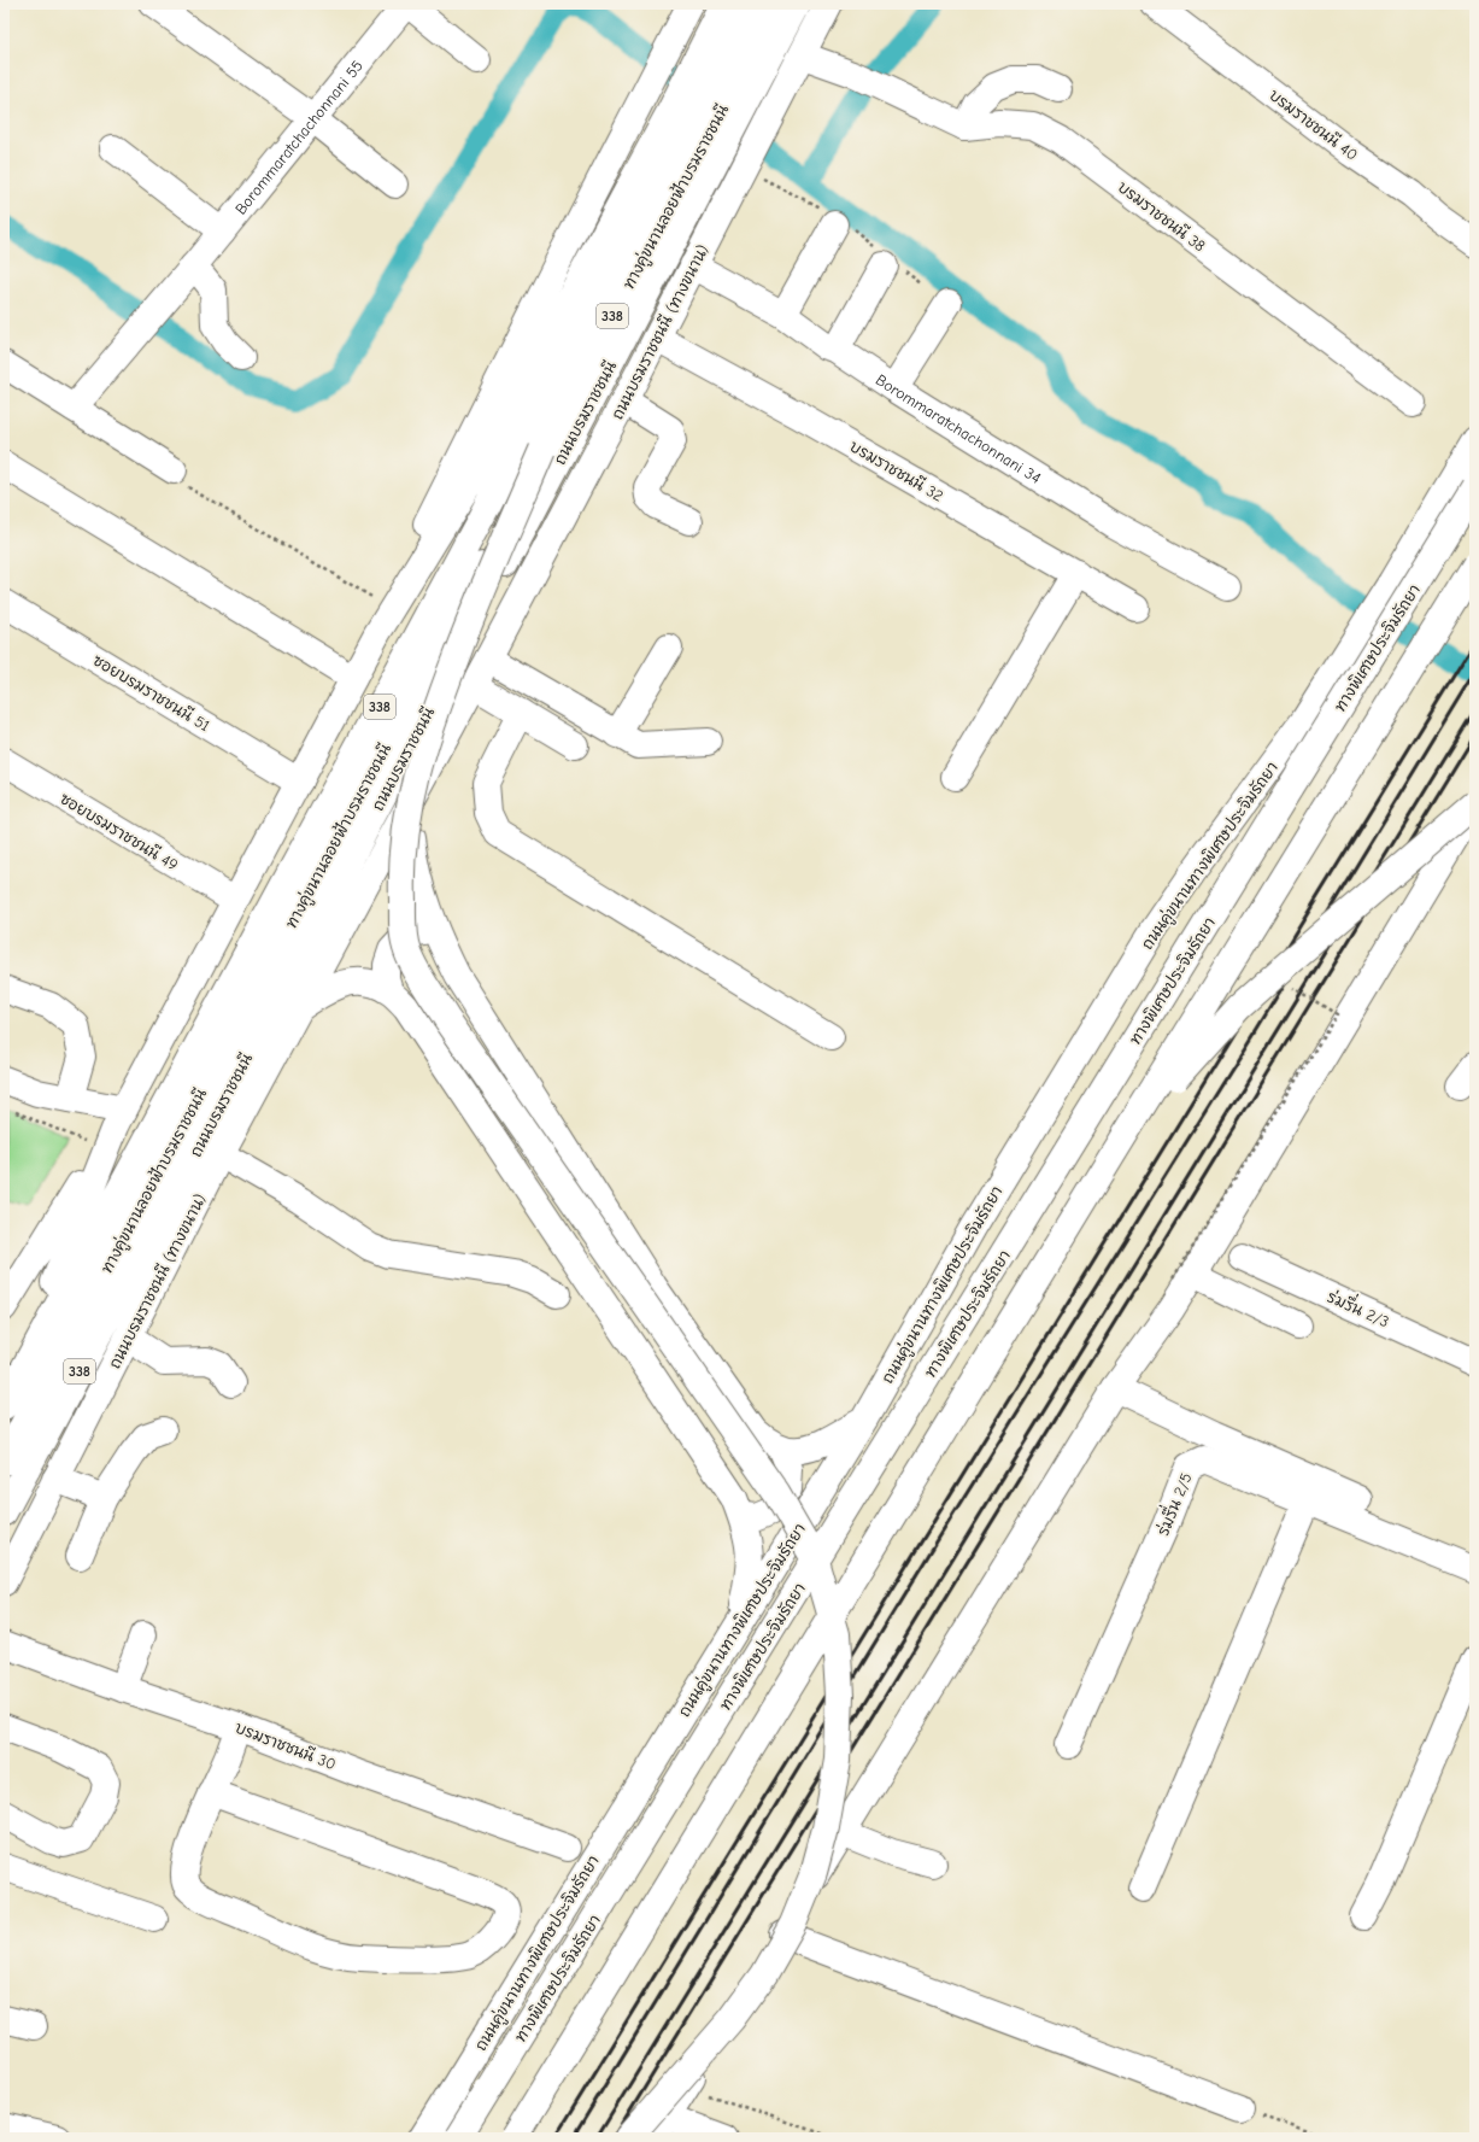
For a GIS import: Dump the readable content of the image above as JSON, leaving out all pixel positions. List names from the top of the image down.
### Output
{
  "streets": {
    "main road": [
      "บรมราชชนนี 40",
      "Borommaratchachonnani 55",
      "ทางคู่ขนานลอยฟ้าบรมราชชนนี",
      "บรมราชชนนี 38",
      "338",
      "ถนนบรมราชชนนี (ทางขนาน)",
      "ถนนบรมราชชนนี",
      "Borommaratchachonnani 34",
      "บรมราชชนนี 32",
      "ทางพิเศษประจิมรัถยา",
      "ซอยบรมราชชนนี 51",
      "ซอยบรมราชชนนี 49",
      "ถนนคู่ขนานทางพิเศษประจิมรัถยา",
      "ร่มรื่น 2/3",
      "ร่มรื่น 2/5",
      "บรมราชชนนี 30"
    ]
  },
  "crossings": [
    ["338", "ซอยบรมราชชนนี 51"],
    ["338", "ซอยบรมราชชนนี 49"],
    ["ถนนบรมราชชนนี (ทางขนาน)", "ถนนบรมราชชนนี"],
    ["ถนนบรมราชชนนี (ทางขนาน)", "Borommaratchachonnani 34"],
    ["ถนนบรมราชชนนี (ทางขนาน)", "บรมราชชนนี 32"]
  ]
}
